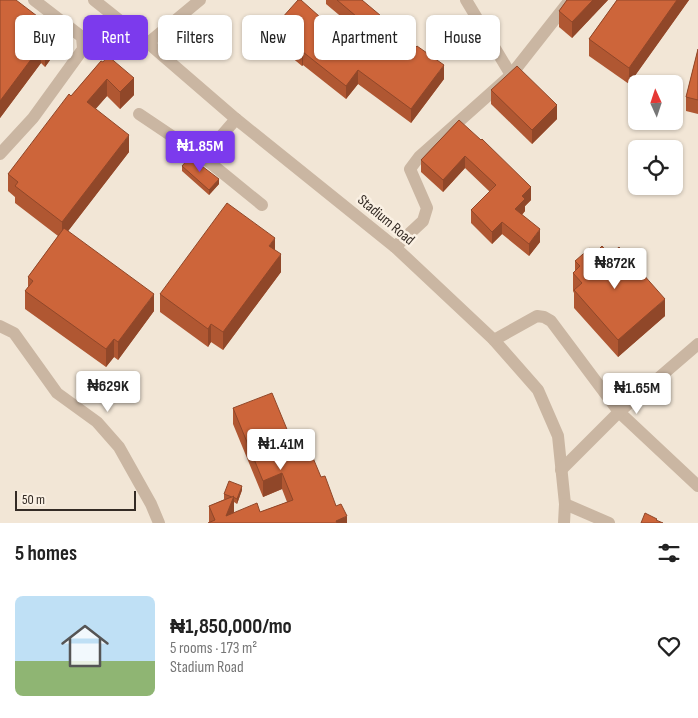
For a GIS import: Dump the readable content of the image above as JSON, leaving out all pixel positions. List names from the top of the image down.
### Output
{
  "streets": {
    "street": ["Stadium Road"]
  },
  "scale_bar": "50 m",
  "north": "top",
  "page": {
    "chip": [
      "Buy",
      "Rent",
      "Filters",
      "New",
      "Apartment",
      "House"
    ],
    "price": [
      "₦1.85M",
      "₦872K",
      "₦629K",
      "₦1.65M",
      "₦1.41M"
    ],
    "scale": "50 m",
    "heading": "5 homes",
    "list": [
      {
        "name": "₦1,850,000/mo",
        "note": "5 rooms · 173 m² · Stadium Road"
      }
    ]
  }
}
